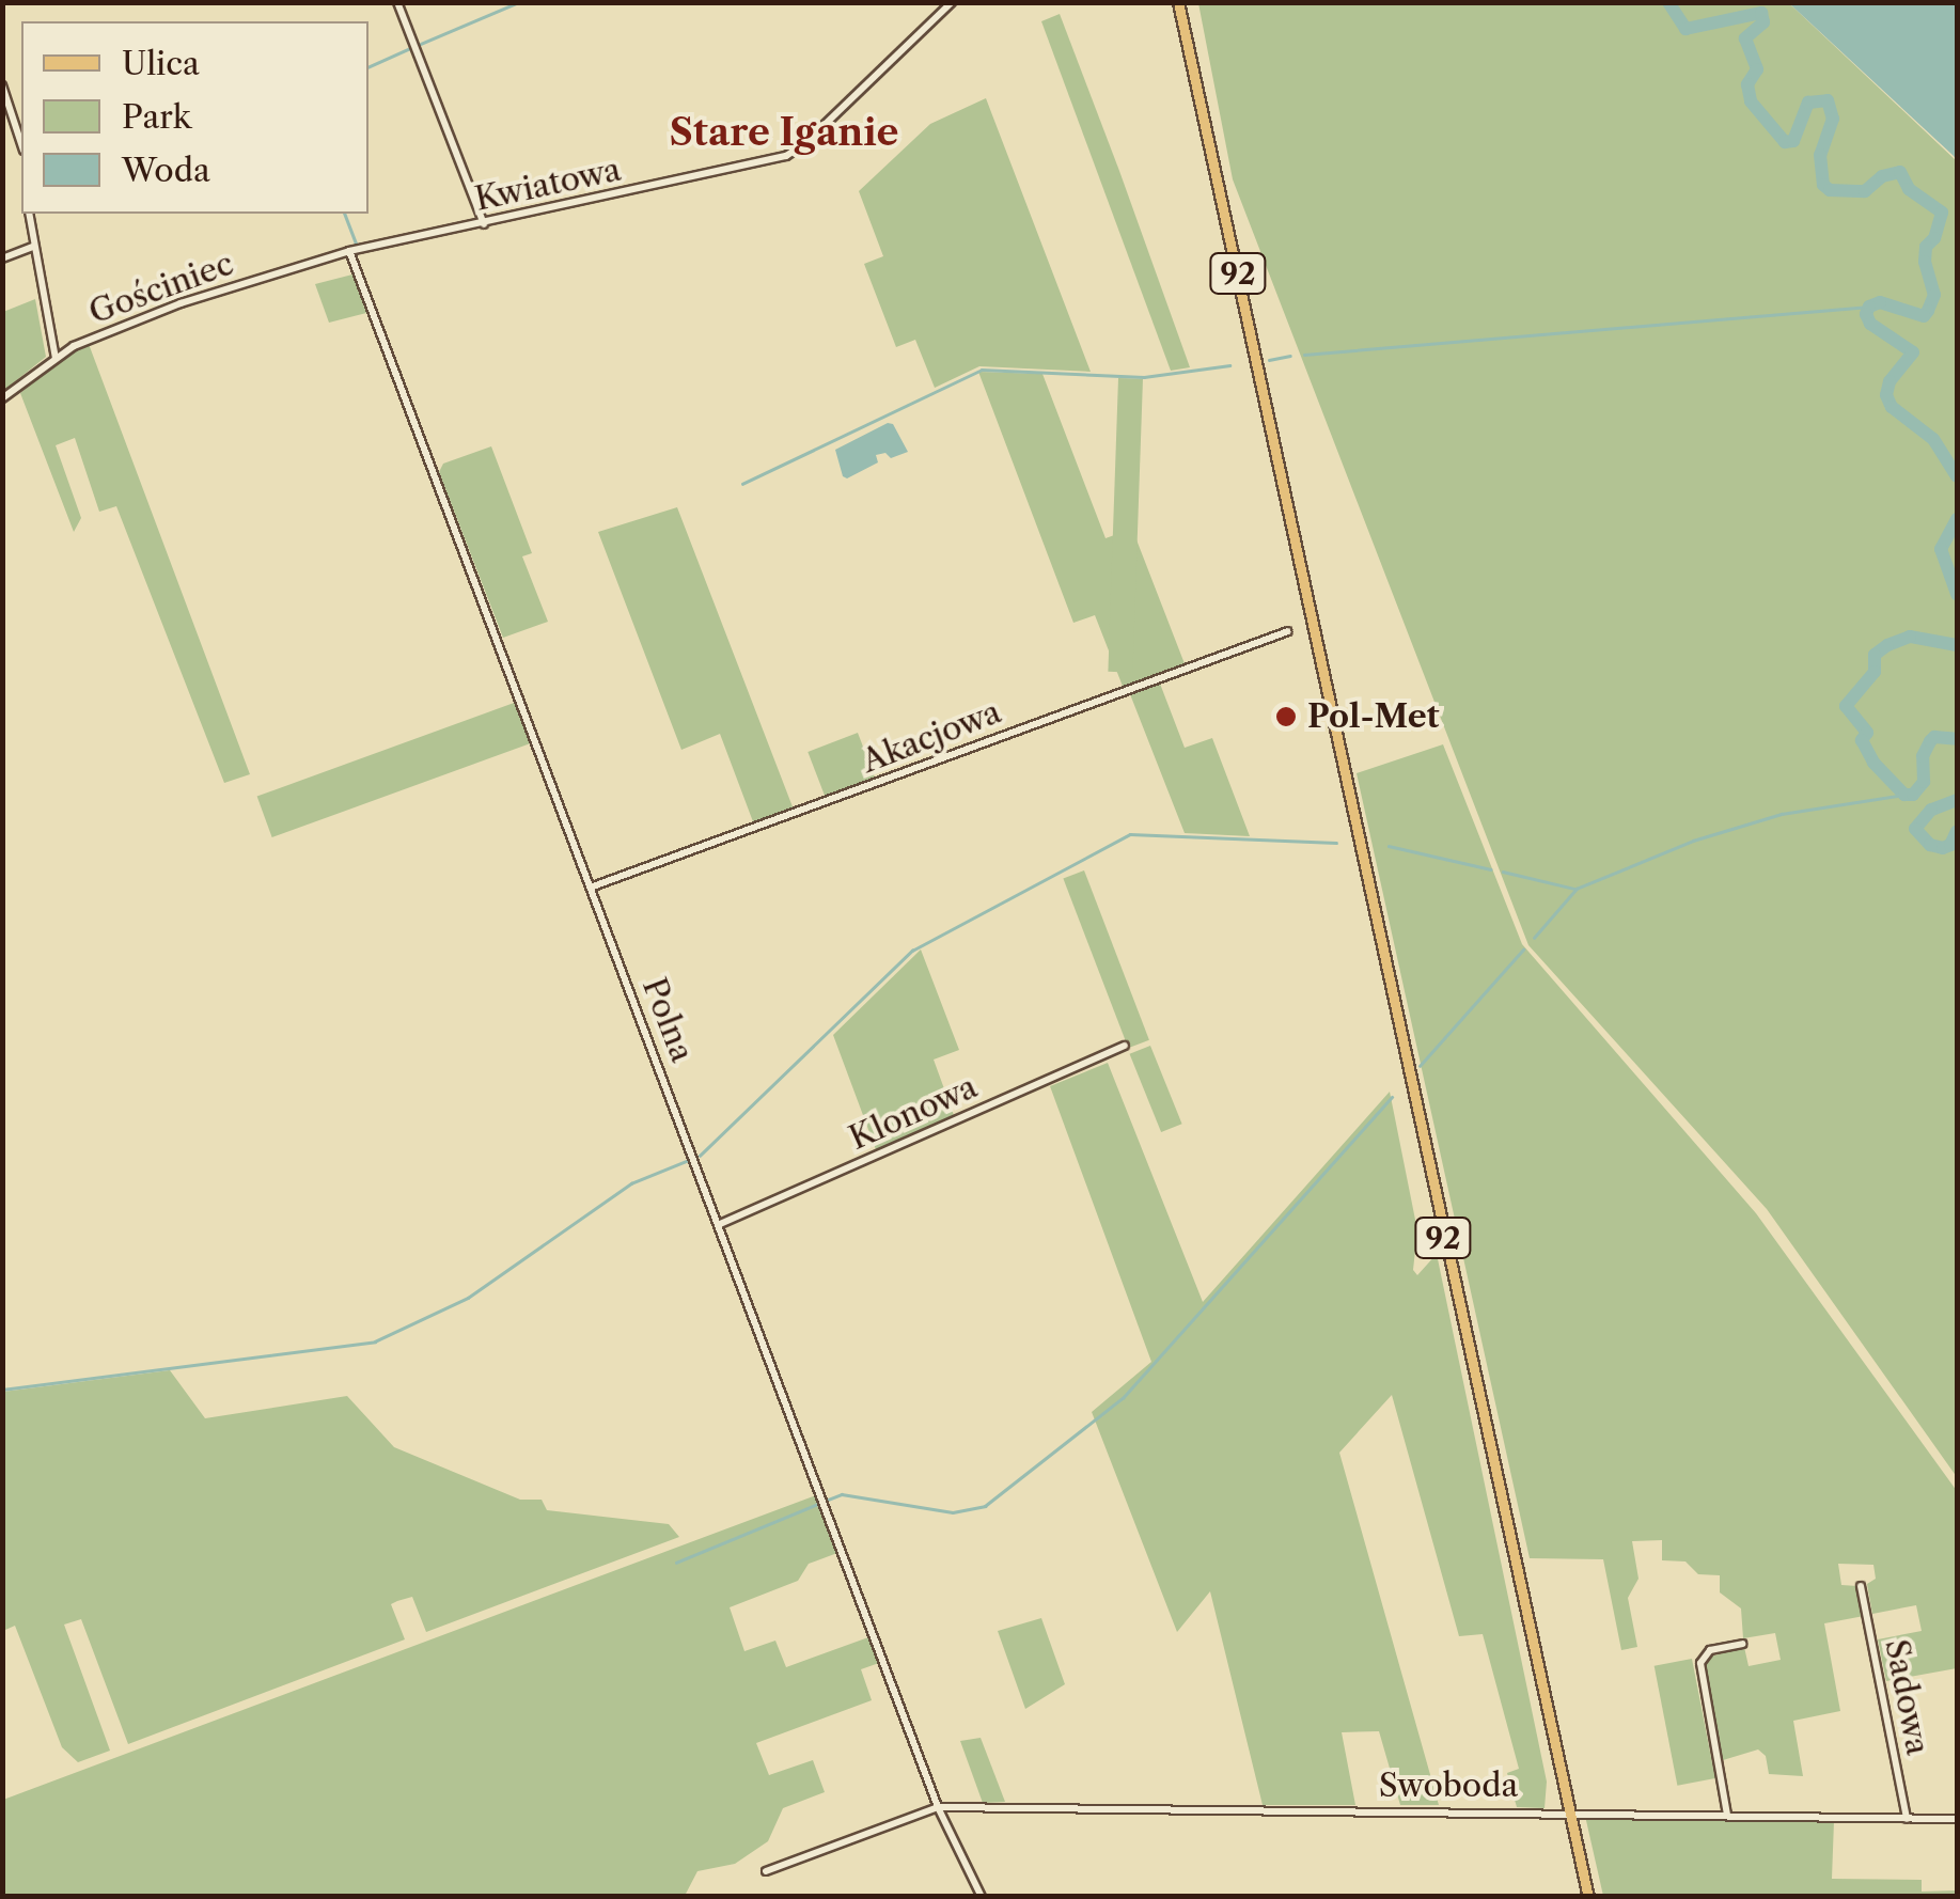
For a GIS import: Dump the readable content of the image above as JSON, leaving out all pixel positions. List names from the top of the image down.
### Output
{
  "streets": {
    "main road": ["92"],
    "street": [
      "Kwiatowa",
      "Gościniec",
      "Akacjowa",
      "Polna",
      "Klonowa",
      "Sadowa",
      "Swoboda"
    ]
  },
  "crossings": [
    ["Kwiatowa", "Gościniec"],
    ["Kwiatowa", "Polna"],
    ["92", "Swoboda"],
    ["Gościniec", "Polna"],
    ["Akacjowa", "Polna"],
    ["Polna", "Klonowa"],
    ["Polna", "Swoboda"],
    ["Sadowa", "Swoboda"]
  ],
  "districts": ["Stare Iganie"],
  "places": ["Pol-Met"],
  "legend": ["Ulica", "Park", "Woda"]
}
